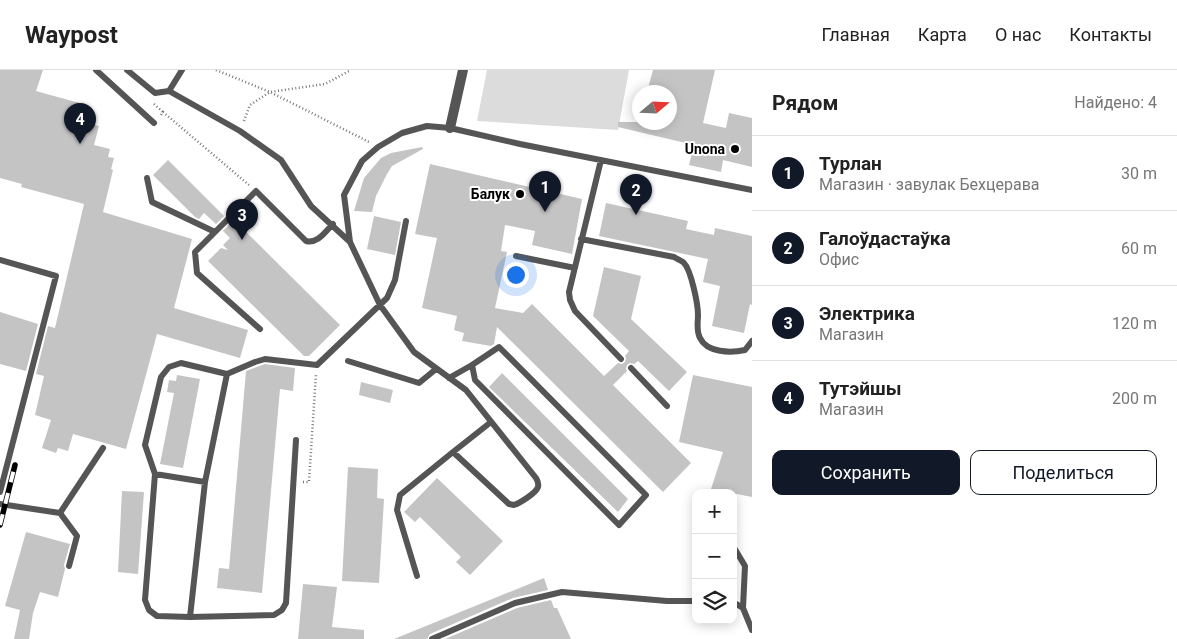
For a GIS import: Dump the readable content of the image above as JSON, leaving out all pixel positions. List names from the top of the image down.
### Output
{
  "places": ["Unona", "Балук"],
  "north": "right",
  "page": {
    "header": "Waypost",
    "nav": [
      "Главная",
      "Карта",
      "О нас",
      "Контакты"
    ],
    "heading": ["Рядом", "Найдено: 4"],
    "pins": [
      "4",
      "1",
      "2",
      "3"
    ],
    "list": [
      {
        "mark": "1",
        "name": "Турлан",
        "note": "Магазин · завулак Бехцерава",
        "value": "30 m"
      },
      {
        "mark": "2",
        "name": "Галоўдастаўка",
        "note": "Офис",
        "value": "60 m"
      },
      {
        "mark": "3",
        "name": "Электрика",
        "note": "Магазин",
        "value": "120 m"
      },
      {
        "mark": "4",
        "name": "Тутэйшы",
        "note": "Магазин",
        "value": "200 m"
      }
    ],
    "buttons": ["Сохранить", "Поделиться"],
    "map_buttons": ["+", "−"]
  }
}
